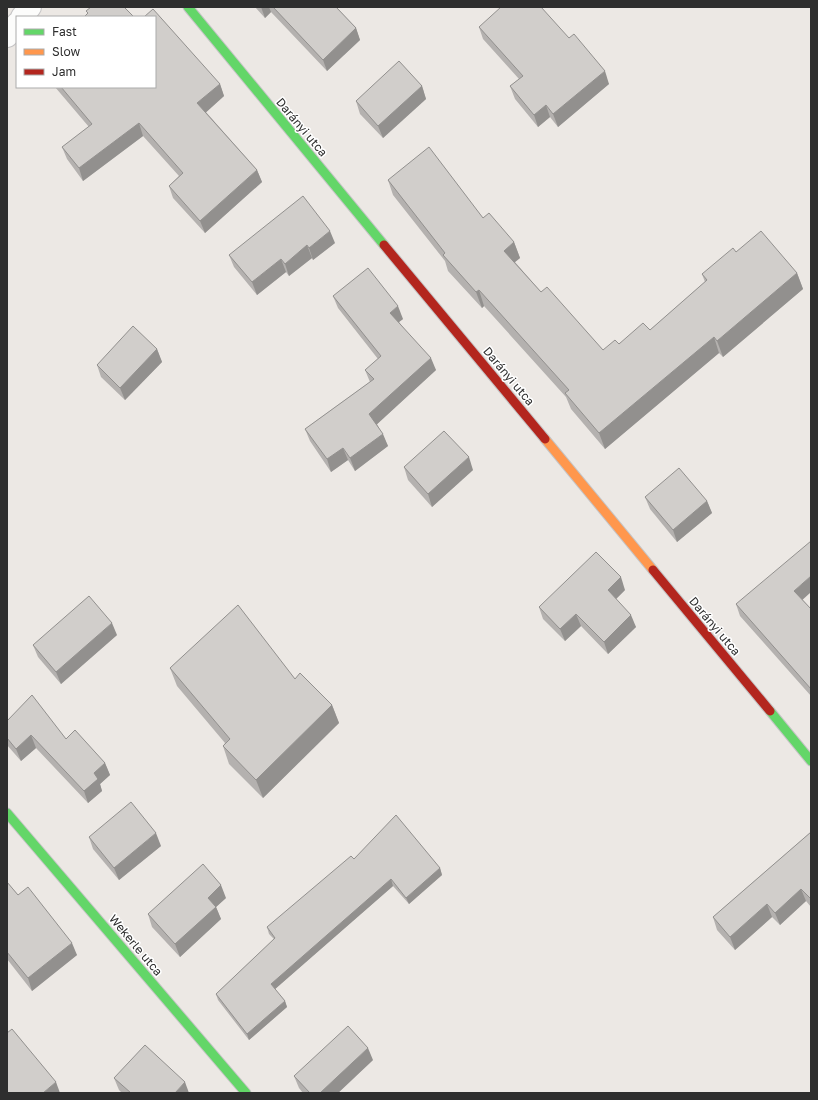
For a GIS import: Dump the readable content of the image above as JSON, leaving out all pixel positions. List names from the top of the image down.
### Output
{
  "streets": {
    "street": ["Darányi utca", "Wekerle utca"]
  },
  "legend": ["Fast", "Slow", "Jam"]
}
